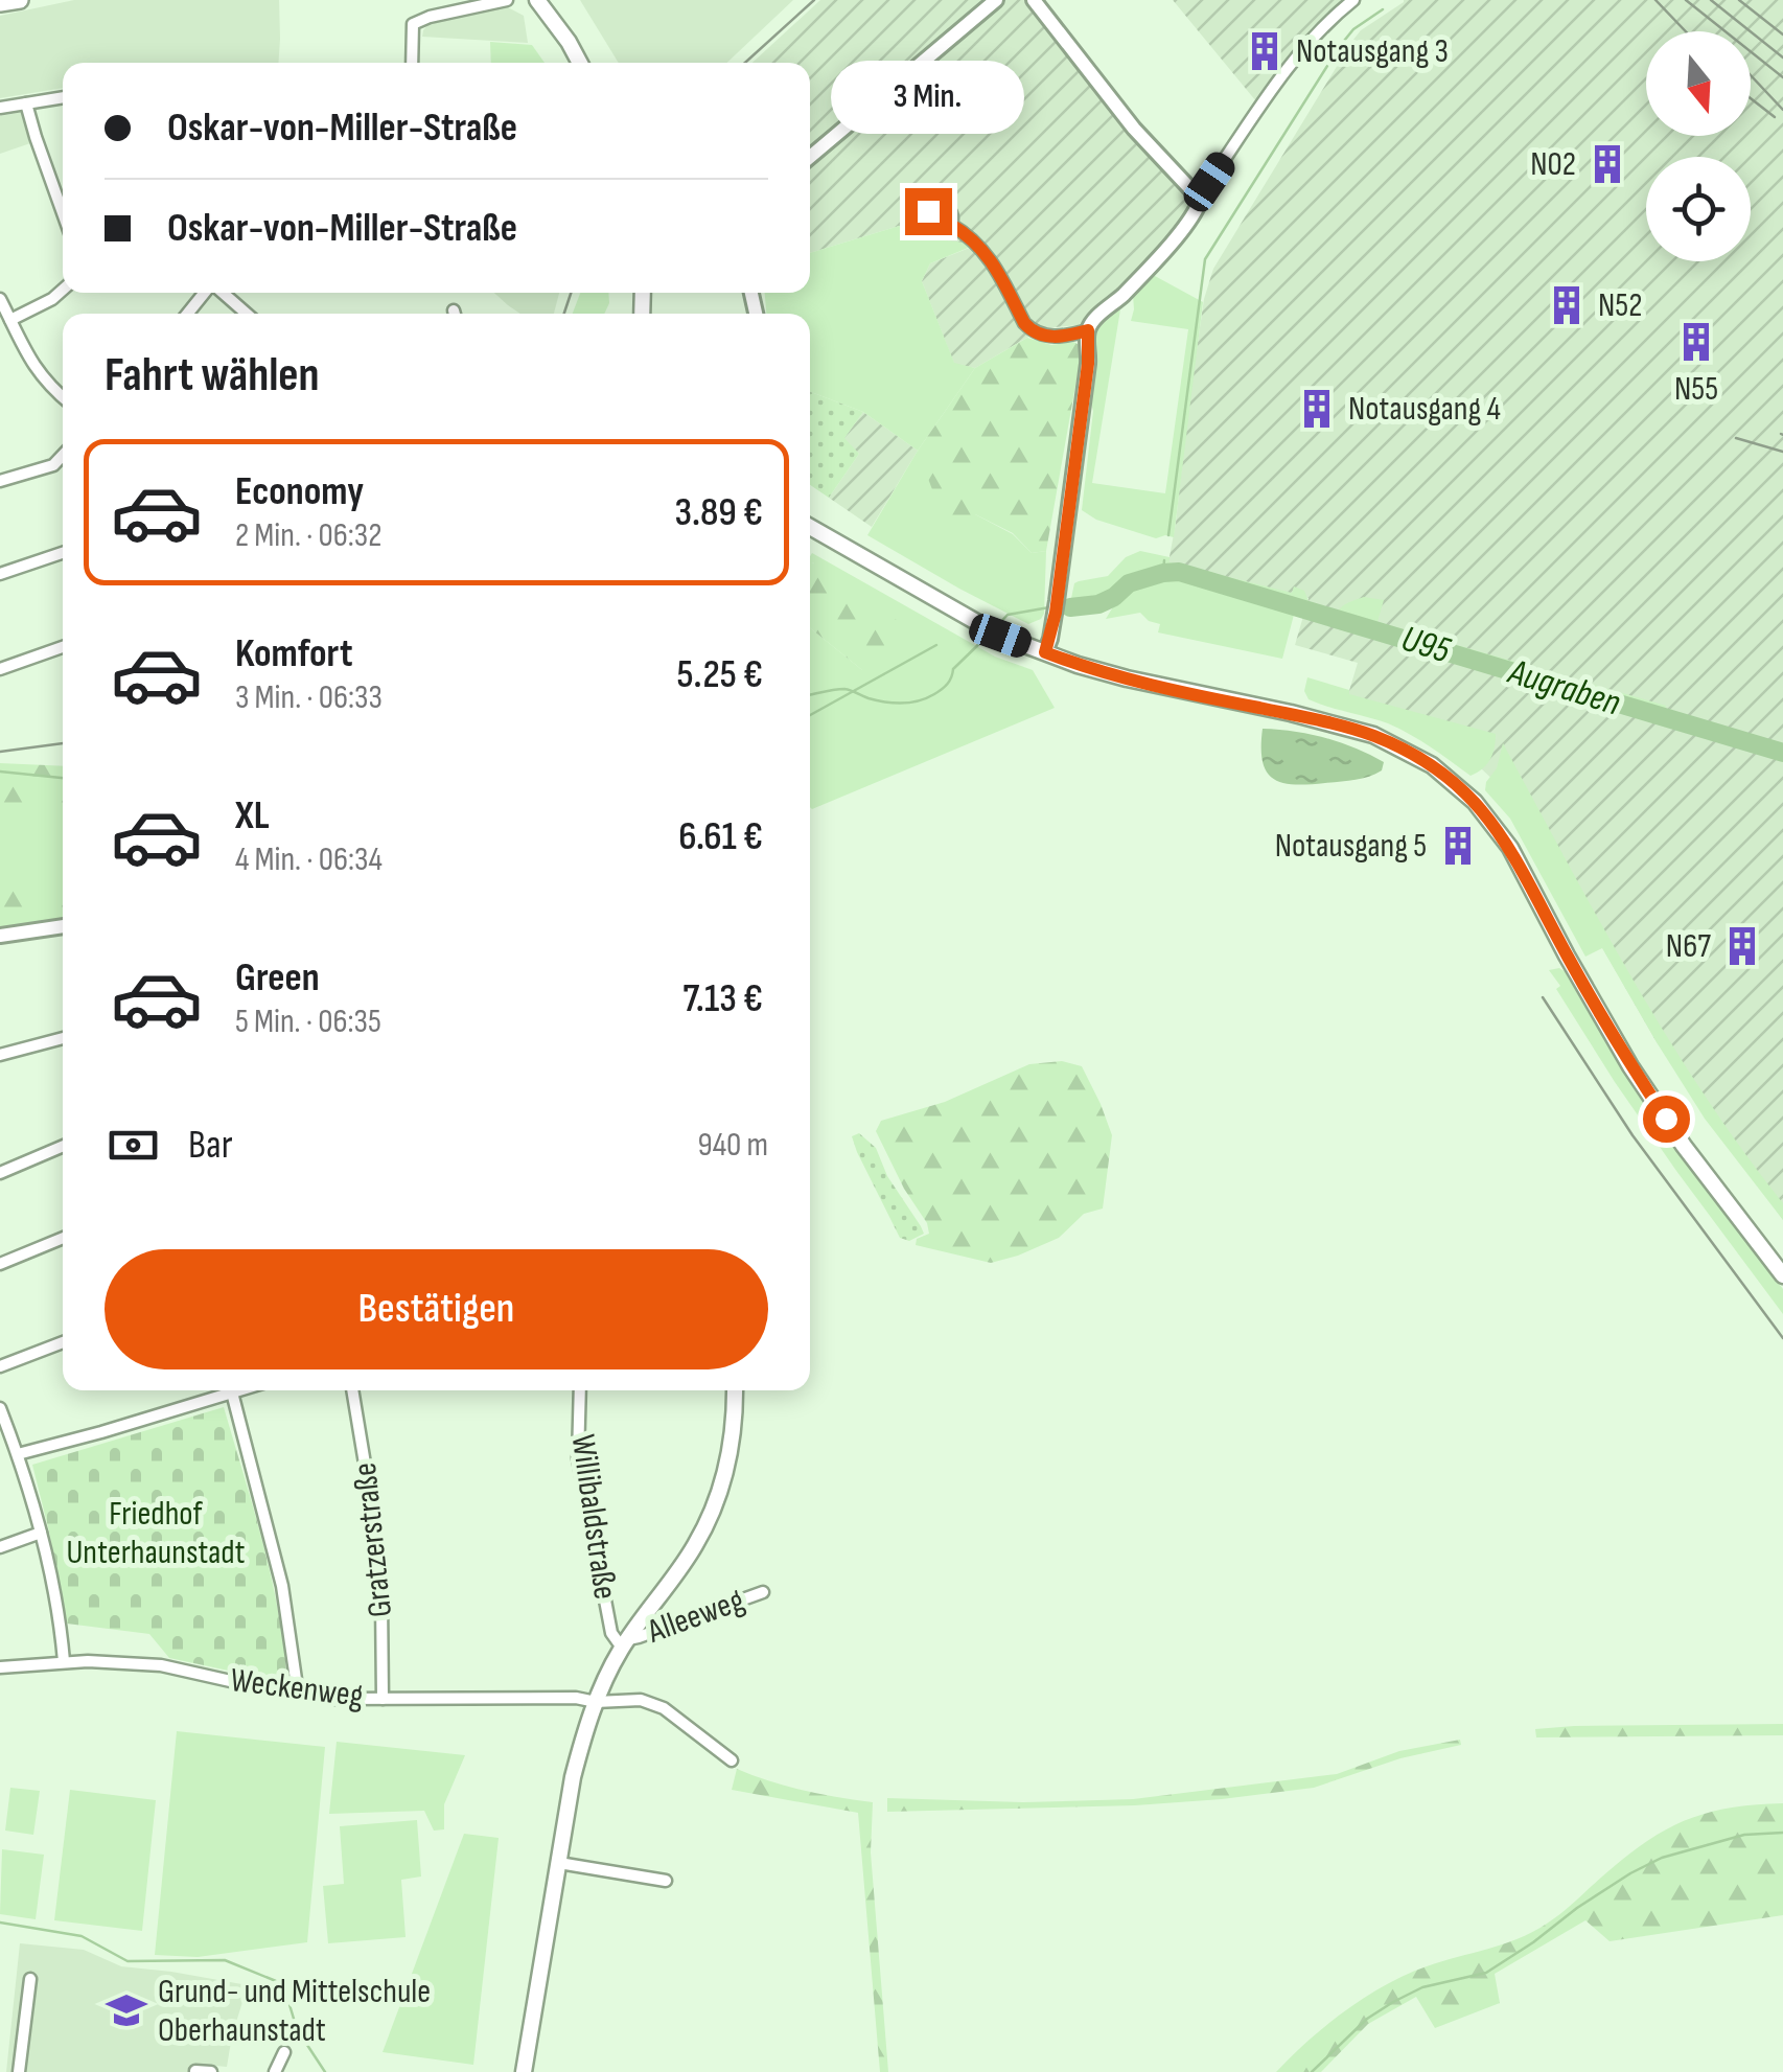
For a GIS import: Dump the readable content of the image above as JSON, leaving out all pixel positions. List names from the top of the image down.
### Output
{
  "streets": {
    "street": [
      "Willibaldstraße",
      "Gratzerstraße",
      "Alleeweg",
      "Weckenweg"
    ]
  },
  "crossings": [
    ["Willibaldstraße", "Alleeweg"],
    ["Gratzerstraße", "Weckenweg"]
  ],
  "water": ["U95", "Augraben"],
  "parks": ["Friedhof Unterhaunstadt"],
  "places": {
    "building": [
      "Notausgang 3",
      "N02",
      "N52",
      "N55",
      "Notausgang 4",
      "Notausgang 5",
      "N67"
    ],
    "school or university": ["Grund- und Mittelschule Oberhaunstadt"]
  },
  "north": "bottom",
  "page": {
    "bubble": "3 Min.",
    "banner": ["Oskar-von-Miller-Straße", "Oskar-von-Miller-Straße"],
    "heading": "Fahrt wählen",
    "list": [
      {
        "name": "Economy",
        "note": "2 Min. · 06:32",
        "value": "3.89 €"
      },
      {
        "name": "Komfort",
        "note": "3 Min. · 06:33",
        "value": "5.25 €"
      },
      {
        "name": "XL",
        "note": "4 Min. · 06:34",
        "value": "6.61 €"
      },
      {
        "name": "Green",
        "note": "5 Min. · 06:35",
        "value": "7.13 €"
      }
    ],
    "pay": ["Bar", "940 m"],
    "buttons": "Bestätigen"
  }
}
